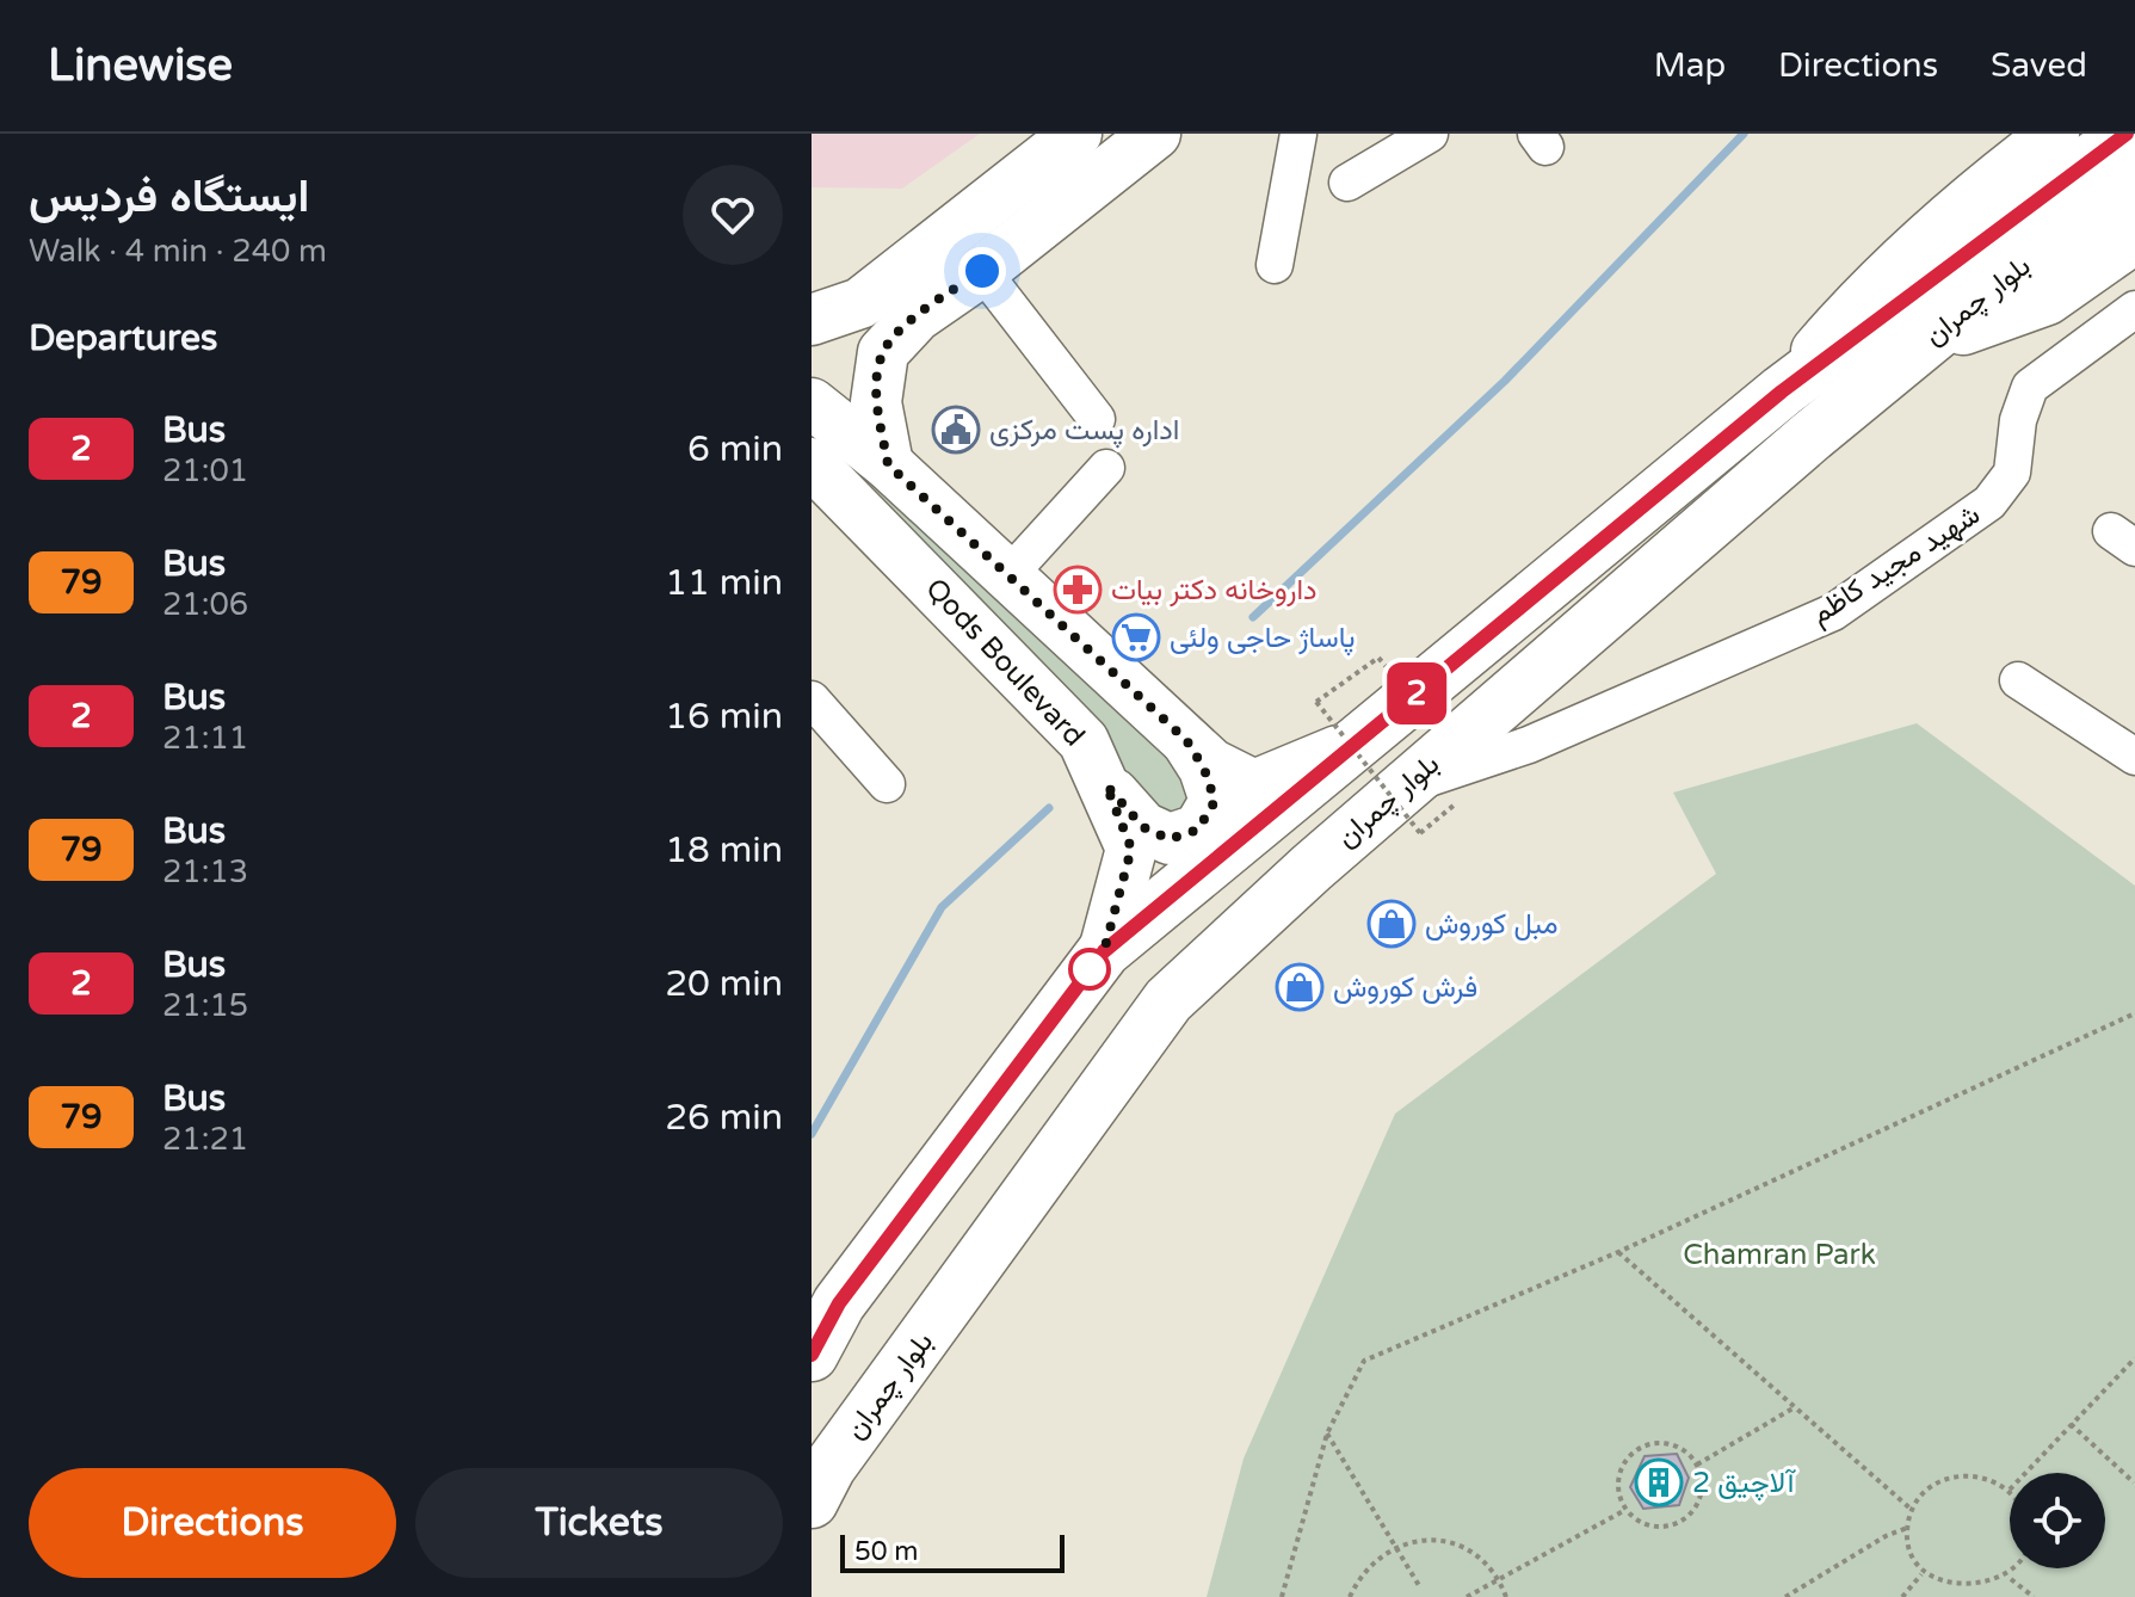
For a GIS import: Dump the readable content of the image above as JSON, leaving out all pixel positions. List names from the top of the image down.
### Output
{
  "streets": {
    "main road": ["بلوار چمران", "Qods Boulevard"],
    "street": ["شهید مجید کاظم"]
  },
  "crossings": [
    ["بلوار چمران", "شهید مجید کاظم"],
    ["بلوار چمران", "Qods Boulevard"]
  ],
  "parks": ["Chamran Park"],
  "places": {
    "public building": ["اداره پست مرکزی"],
    "pharmacy": ["داروخانه دکتر بیات"],
    "supermarket": ["پاساژ حاجی ولئی"],
    "shop": ["مبل کوروش", "فرش کوروش"],
    "building": ["آلاچیق 2"]
  },
  "lines": ["bus line 2"],
  "scale_bar": "50 m",
  "page": {
    "header": "Linewise",
    "nav": ["Map", "Directions", "Saved"],
    "heading": [
      ["ایستگاه فردیس", "Walk · 4 min · 240 m"],
      "Departures"
    ],
    "on_map": "2",
    "list": [
      {
        "mark": "2",
        "name": "Bus",
        "note": "21:01",
        "value": "6 min"
      },
      {
        "mark": "79",
        "name": "Bus",
        "note": "21:06",
        "value": "11 min"
      },
      {
        "mark": "2",
        "name": "Bus",
        "note": "21:11",
        "value": "16 min"
      },
      {
        "mark": "79",
        "name": "Bus",
        "note": "21:13",
        "value": "18 min"
      },
      {
        "mark": "2",
        "name": "Bus",
        "note": "21:15",
        "value": "20 min"
      },
      {
        "mark": "79",
        "name": "Bus",
        "note": "21:21",
        "value": "26 min"
      }
    ],
    "buttons": ["Directions", "Tickets"],
    "scale": "50 m"
  }
}
